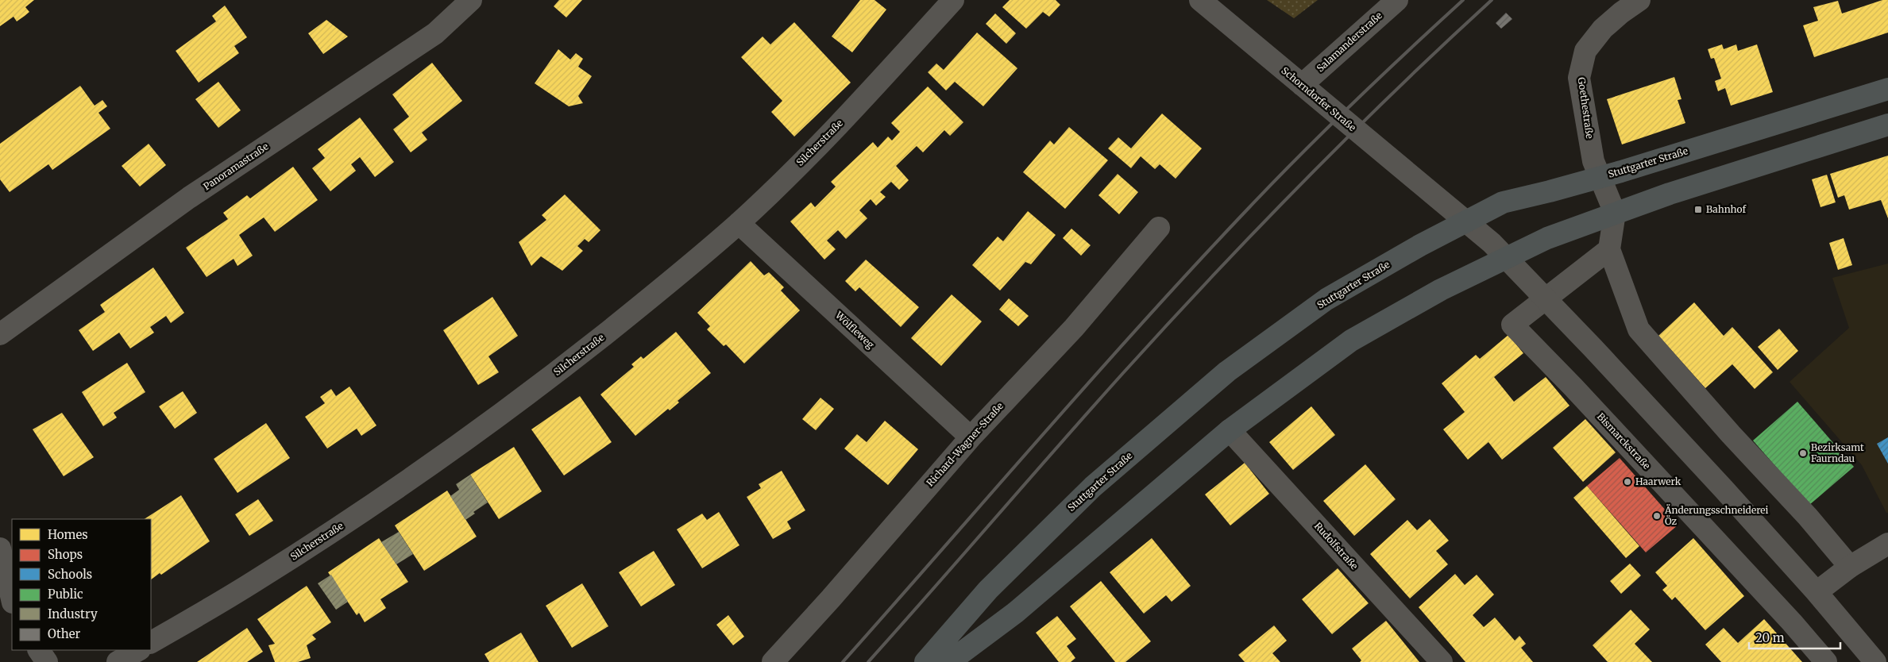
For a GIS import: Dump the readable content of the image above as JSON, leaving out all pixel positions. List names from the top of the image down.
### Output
{
  "streets": {
    "main road": ["Stuttgarter Straße"],
    "street": [
      "Salamanderstraße",
      "Schorndorfer Straße",
      "Goethestraße",
      "Silcherstraße",
      "Panoramastraße",
      "Wölfleweg",
      "Bismarckstraße",
      "Richard-Wagner-Straße",
      "Rudolfstraße"
    ]
  },
  "crossings": [
    ["Salamanderstraße", "Schorndorfer Straße"],
    ["Goethestraße", "Stuttgarter Straße"],
    ["Silcherstraße", "Wölfleweg"],
    ["Wölfleweg", "Richard-Wagner-Straße"]
  ],
  "places": {
    "transit": ["Bahnhof"],
    "other": ["Bezirksamt Faurndau", "Haarwerk", "Änderungsschneiderei Öz"]
  },
  "legend": [
    "Homes",
    "Shops",
    "Schools",
    "Public",
    "Industry",
    "Other"
  ],
  "scale_bar": "20 m"
}
